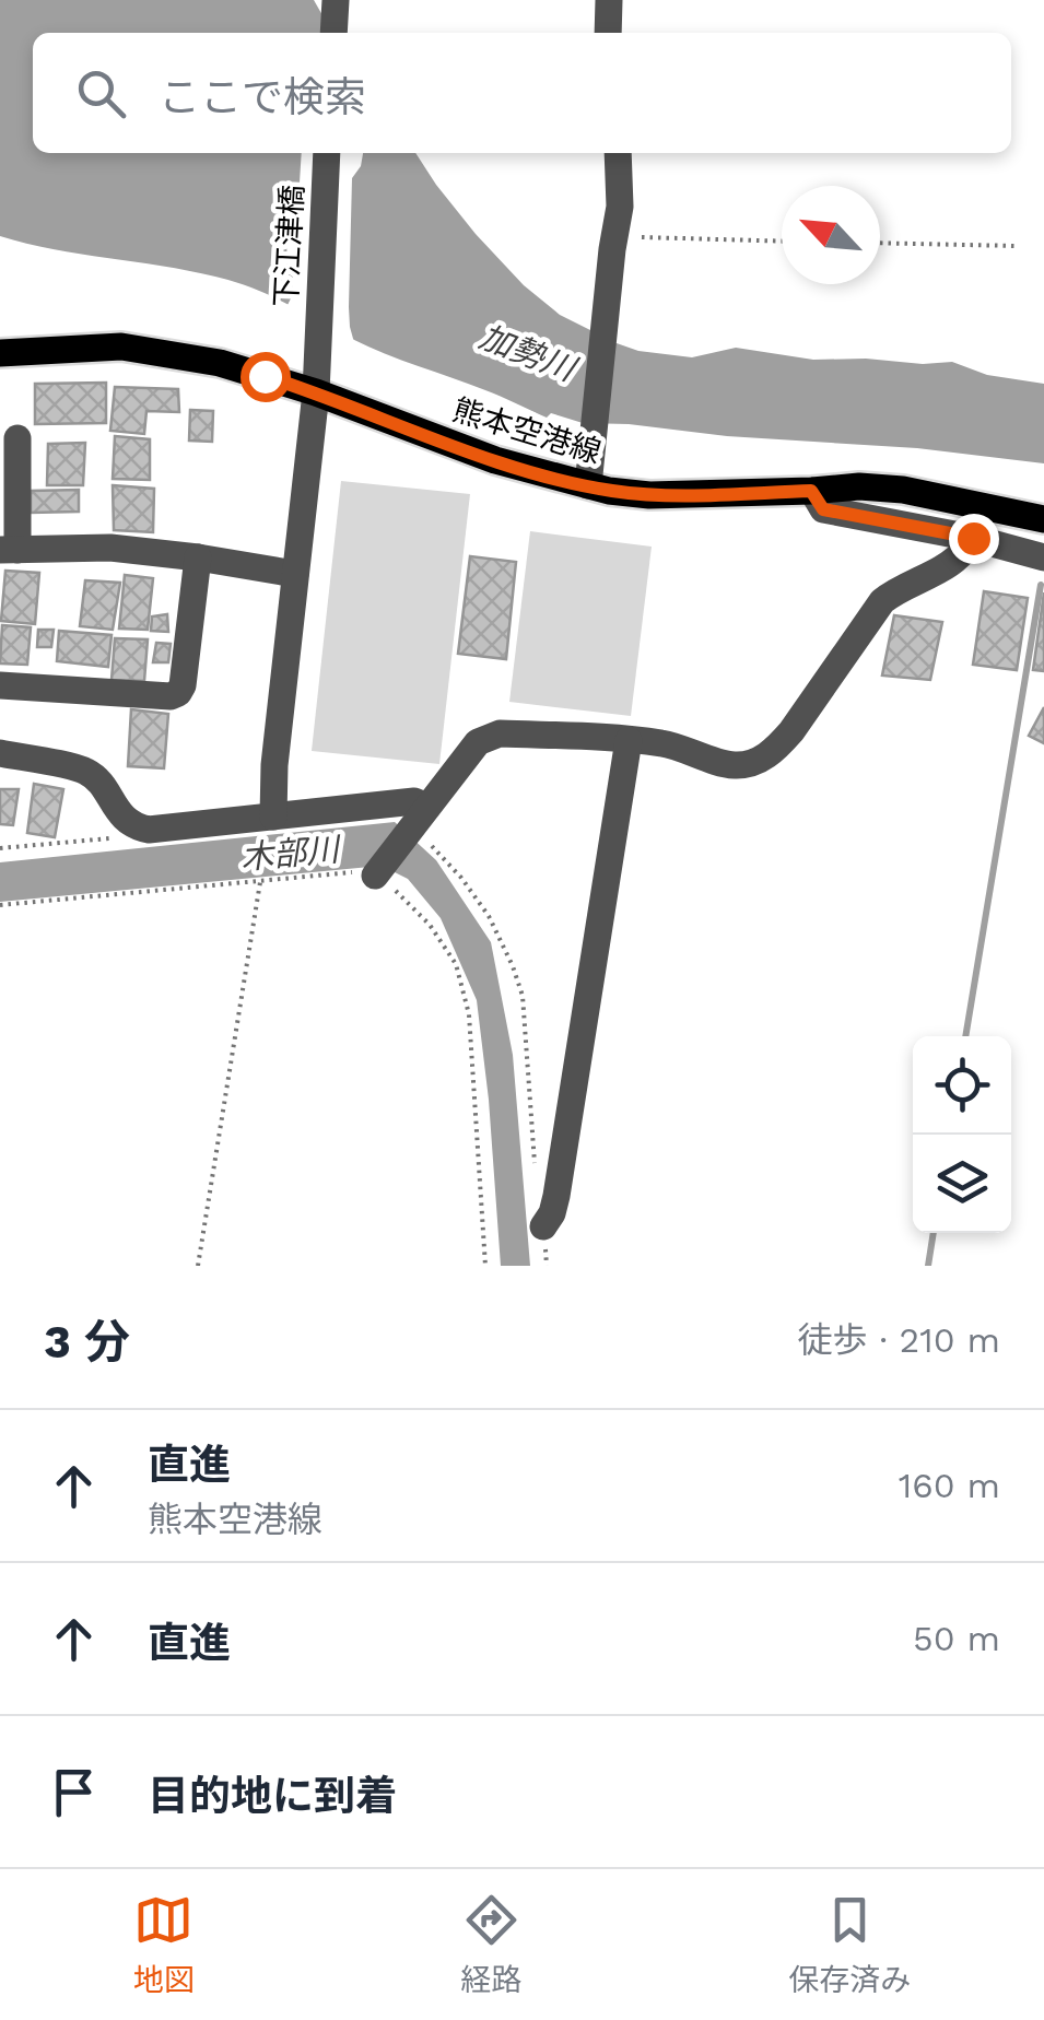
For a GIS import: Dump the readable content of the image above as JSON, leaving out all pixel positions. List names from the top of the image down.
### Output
{
  "streets": {
    "main road": ["熊本空港線"],
    "street": ["下江津橋"]
  },
  "crossings": [
    ["下江津橋", "熊本空港線"]
  ],
  "water": ["加勢川", "木部川"],
  "north": "top left",
  "page": {
    "search": "ここで検索",
    "heading": ["3 分", "徒歩 · 210 m"],
    "list": [
      ["直進", "熊本空港線", "160 m"],
      ["直進", "50 m"],
      "目的地に到着"
    ],
    "nav": ["地図", "経路", "保存済み"]
  }
}
